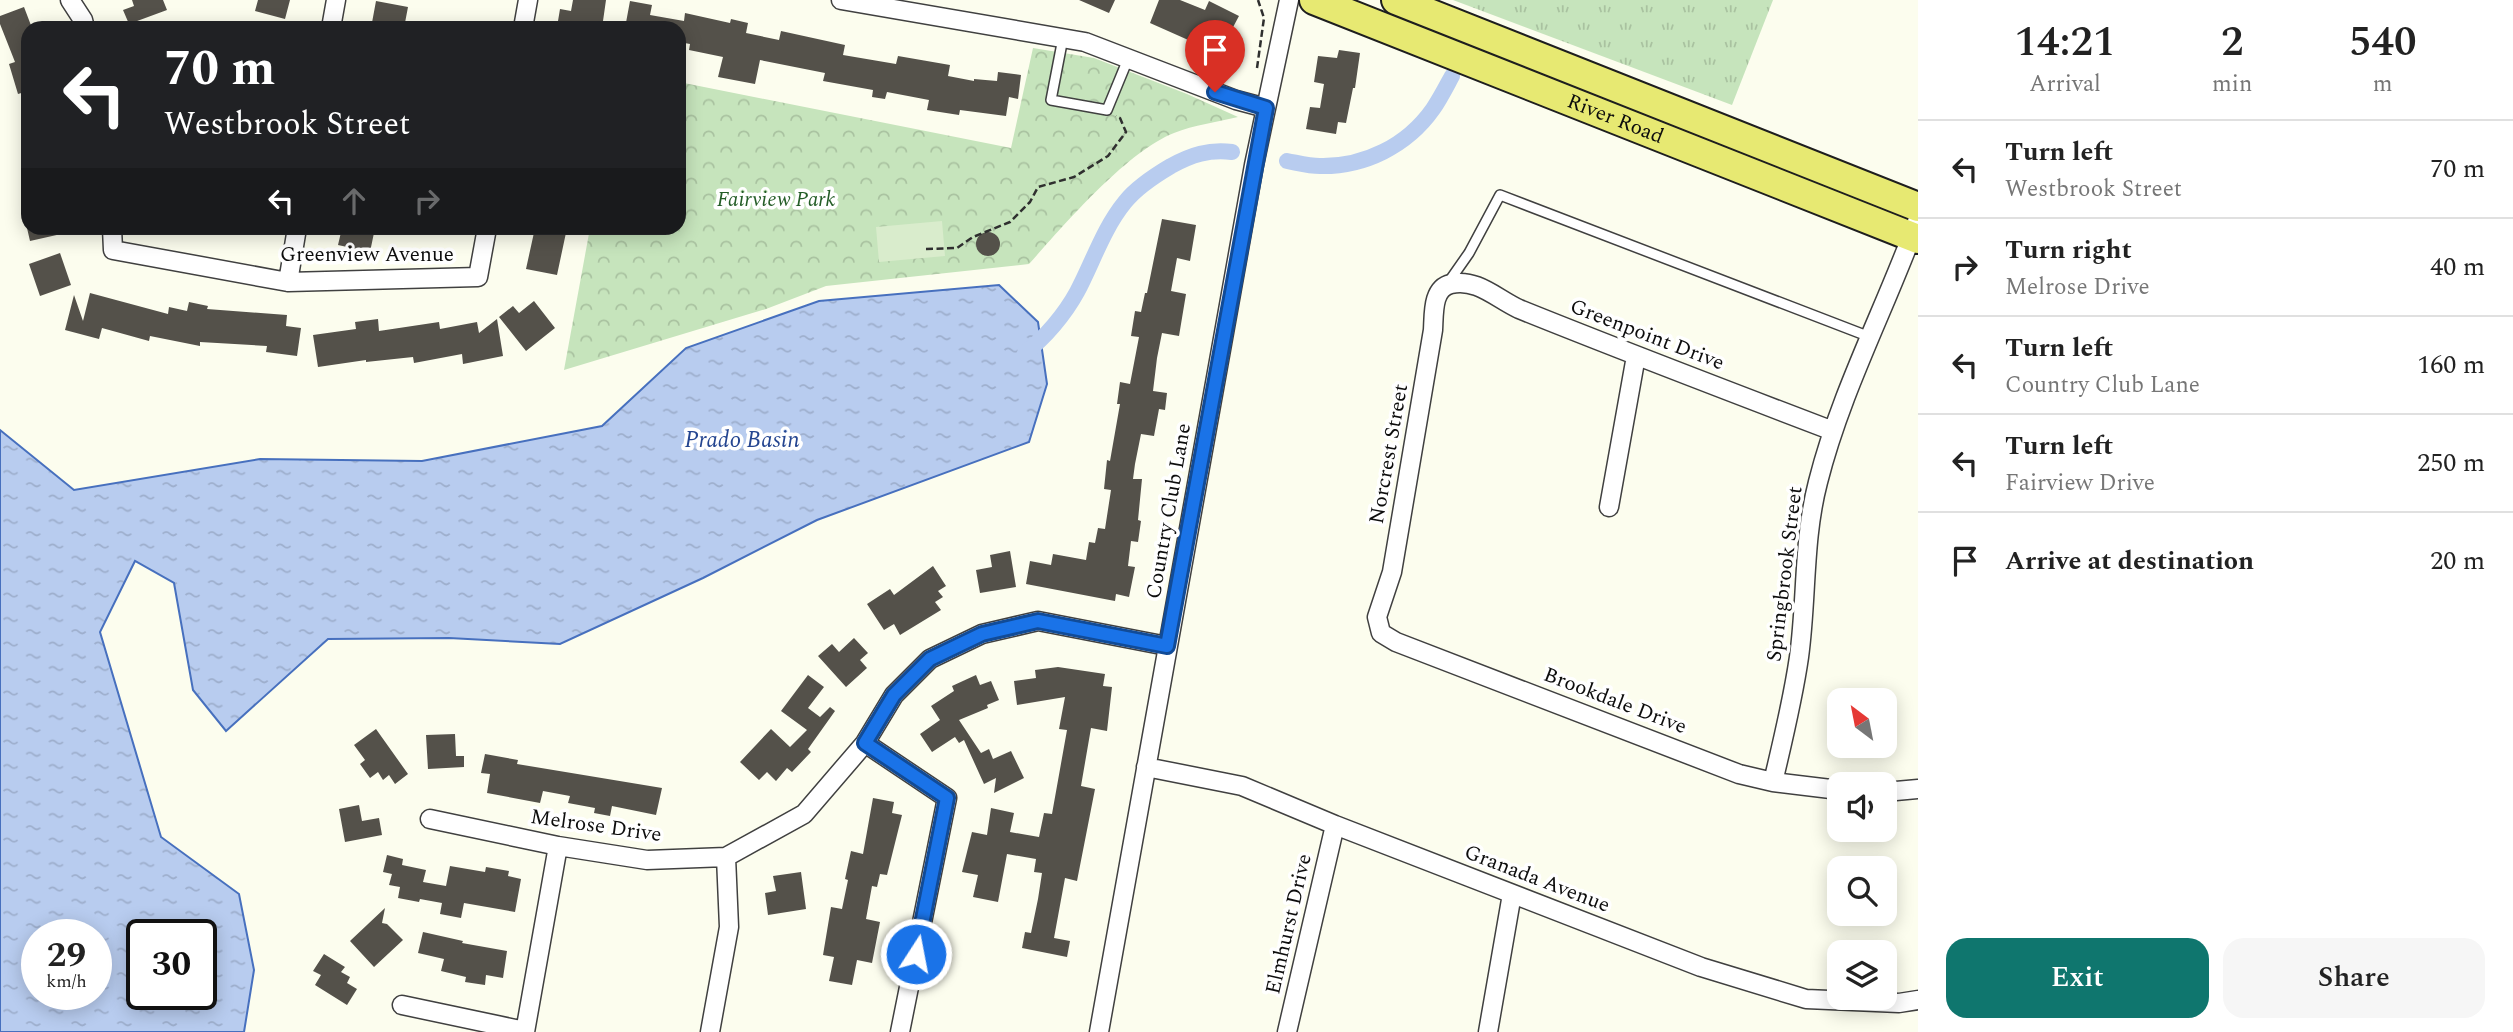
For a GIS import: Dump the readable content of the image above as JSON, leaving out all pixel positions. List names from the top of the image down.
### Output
{
  "streets": {
    "main road": ["River Road"],
    "street": [
      "Greenview Avenue",
      "Greenpoint Drive",
      "Norcrest Street",
      "Country Club Lane",
      "Springbrook Street",
      "Brookdale Drive",
      "Melrose Drive",
      "Granada Avenue",
      "Elmhurst Drive"
    ]
  },
  "crossings": [
    ["River Road", "Springbrook Street"],
    ["Greenpoint Drive", "Norcrest Street"],
    ["Greenpoint Drive", "Springbrook Street"],
    ["Norcrest Street", "Brookdale Drive"],
    ["Country Club Lane", "Melrose Drive"],
    ["Country Club Lane", "Granada Avenue"],
    ["Springbrook Street", "Brookdale Drive"],
    ["Granada Avenue", "Elmhurst Drive"]
  ],
  "water": ["Prado Basin"],
  "parks": ["Fairview Park"],
  "north": "top left",
  "page": {
    "eta": [
      "14:21",
      "Arrival",
      "2",
      "min",
      "540",
      "m"
    ],
    "turn": ["70 m", "Westbrook Street"],
    "list": [
      {
        "name": "Turn left",
        "note": "Westbrook Street",
        "value": "70 m"
      },
      {
        "name": "Turn right",
        "note": "Melrose Drive",
        "value": "40 m"
      },
      {
        "name": "Turn left",
        "note": "Country Club Lane",
        "value": "160 m"
      },
      {
        "name": "Turn left",
        "note": "Fairview Drive",
        "value": "250 m"
      },
      {
        "name": "Arrive at destination",
        "value": "20 m"
      }
    ],
    "speed": "29 km/h",
    "limit": "30",
    "buttons": ["Exit", "Share"]
  }
}
